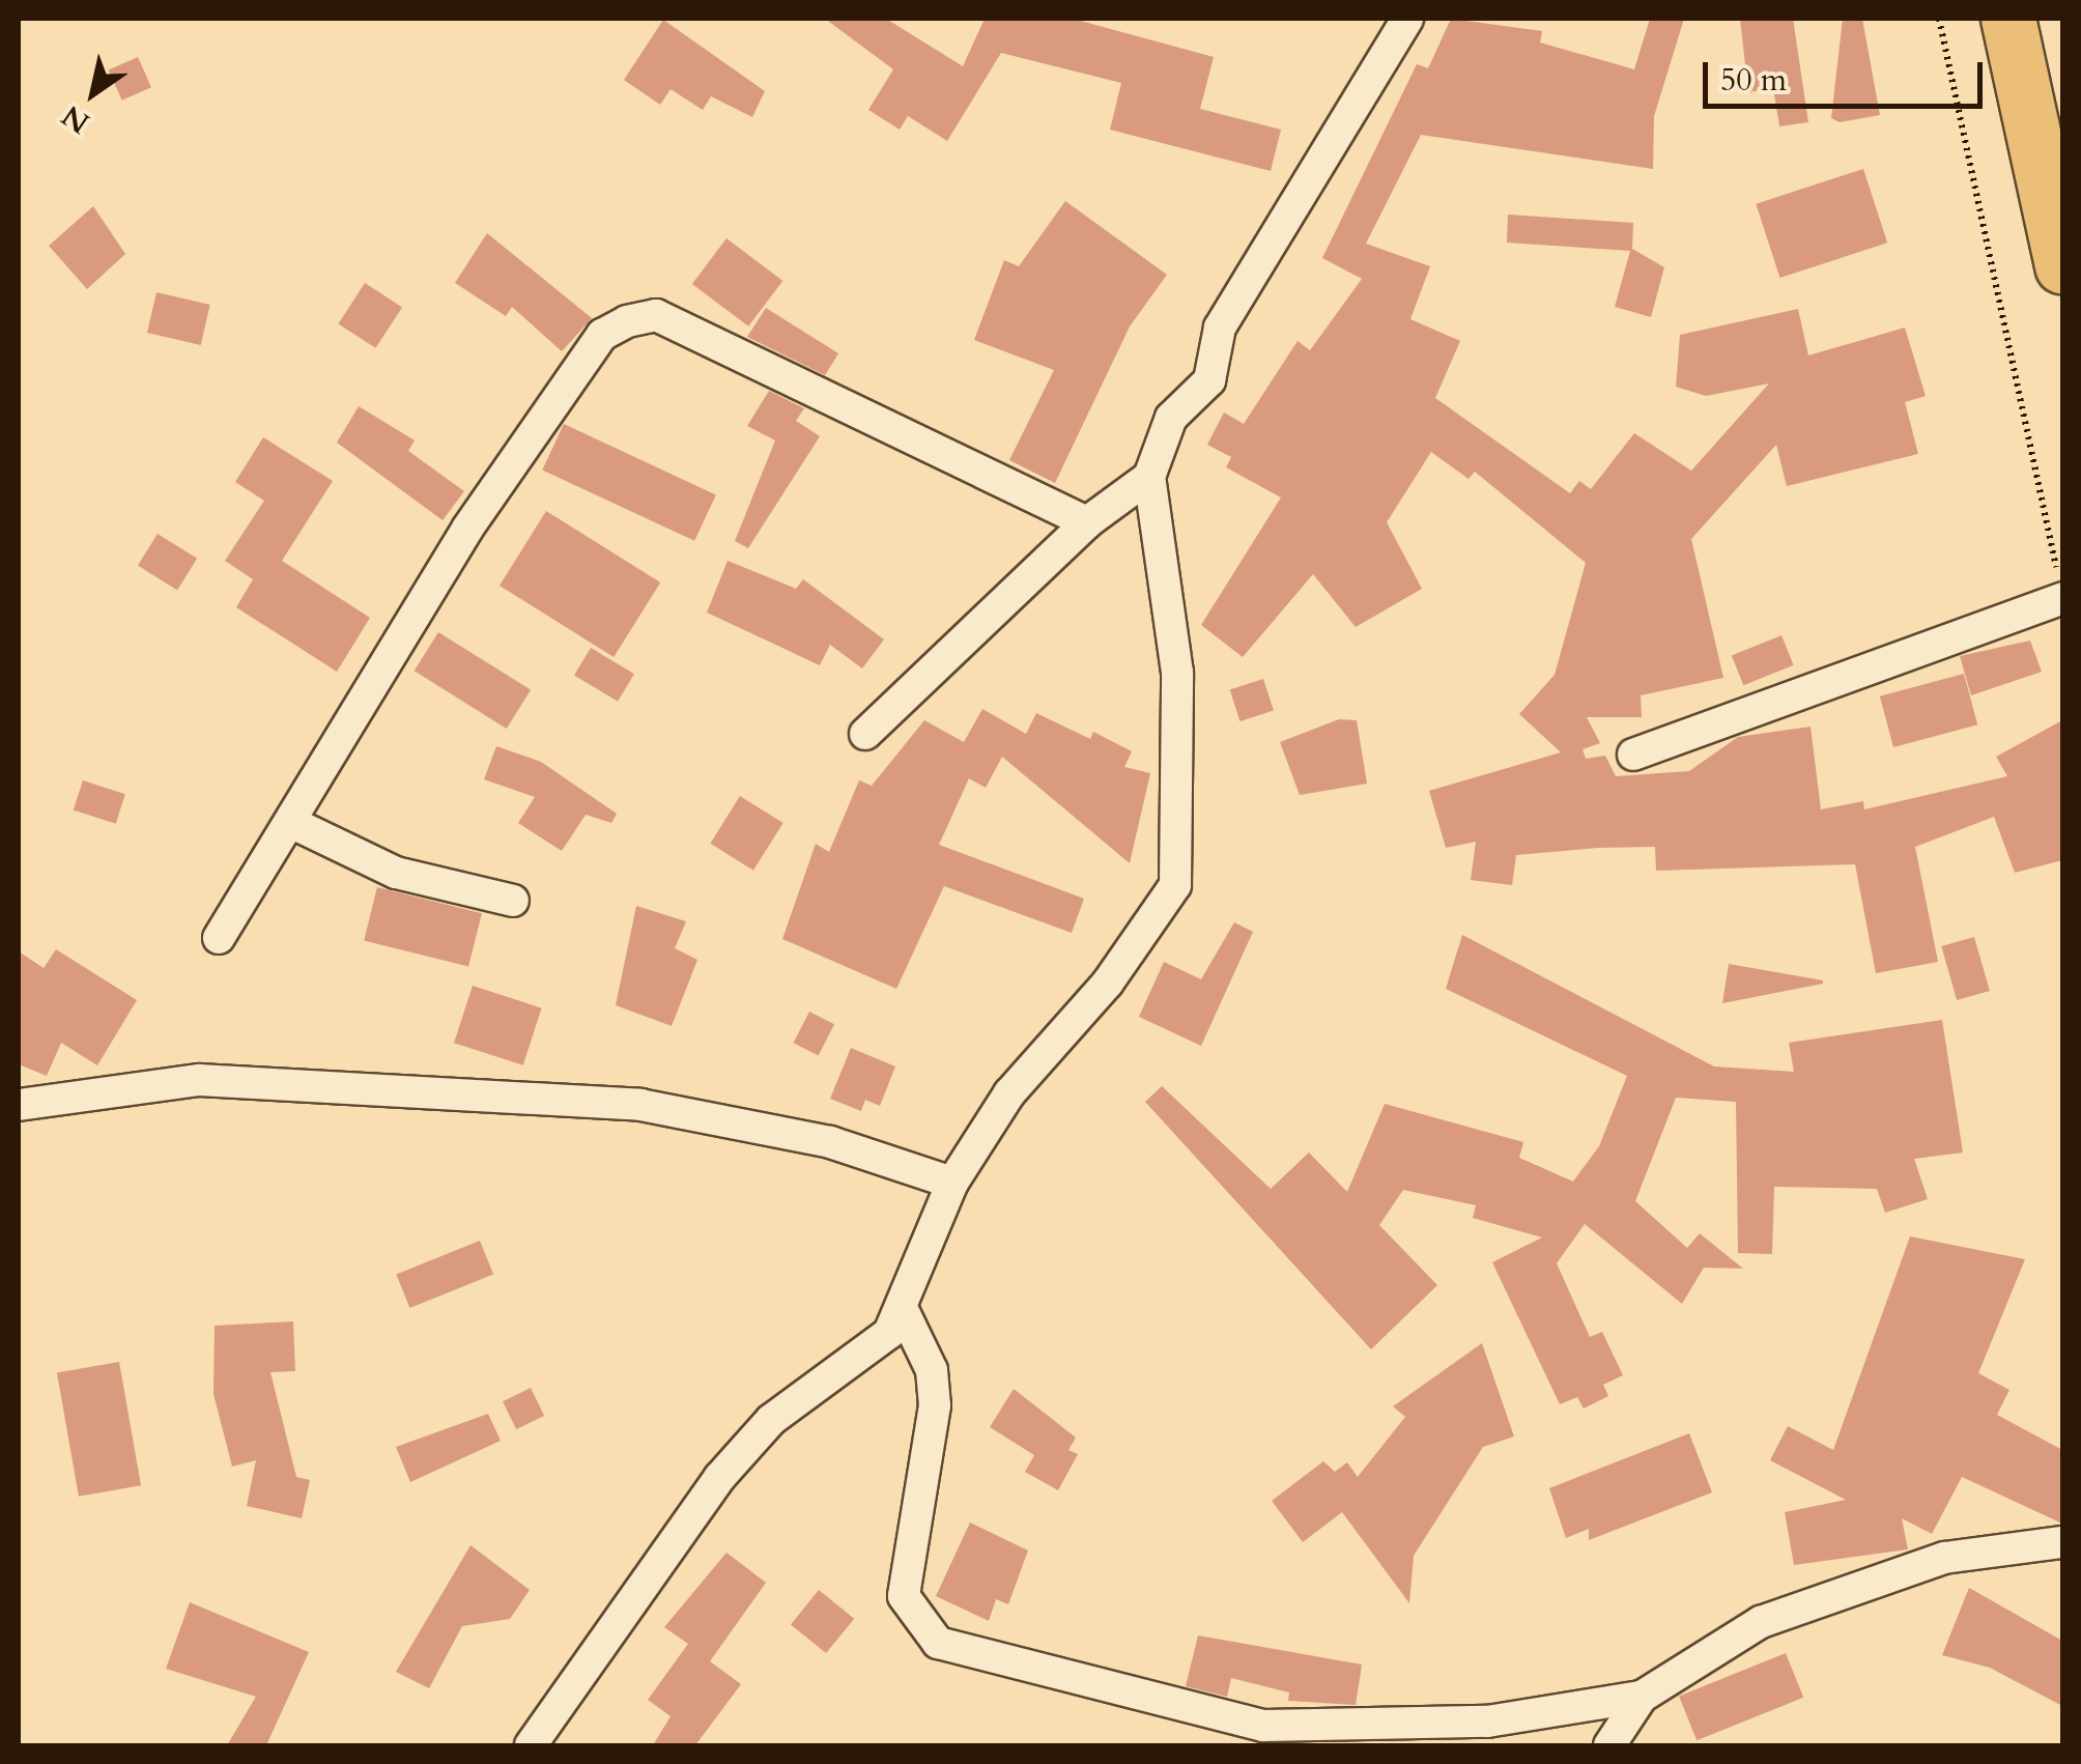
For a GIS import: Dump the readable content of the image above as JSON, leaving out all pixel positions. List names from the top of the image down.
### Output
{
  "scale_bar": "50 m",
  "north": "bottom left"
}
